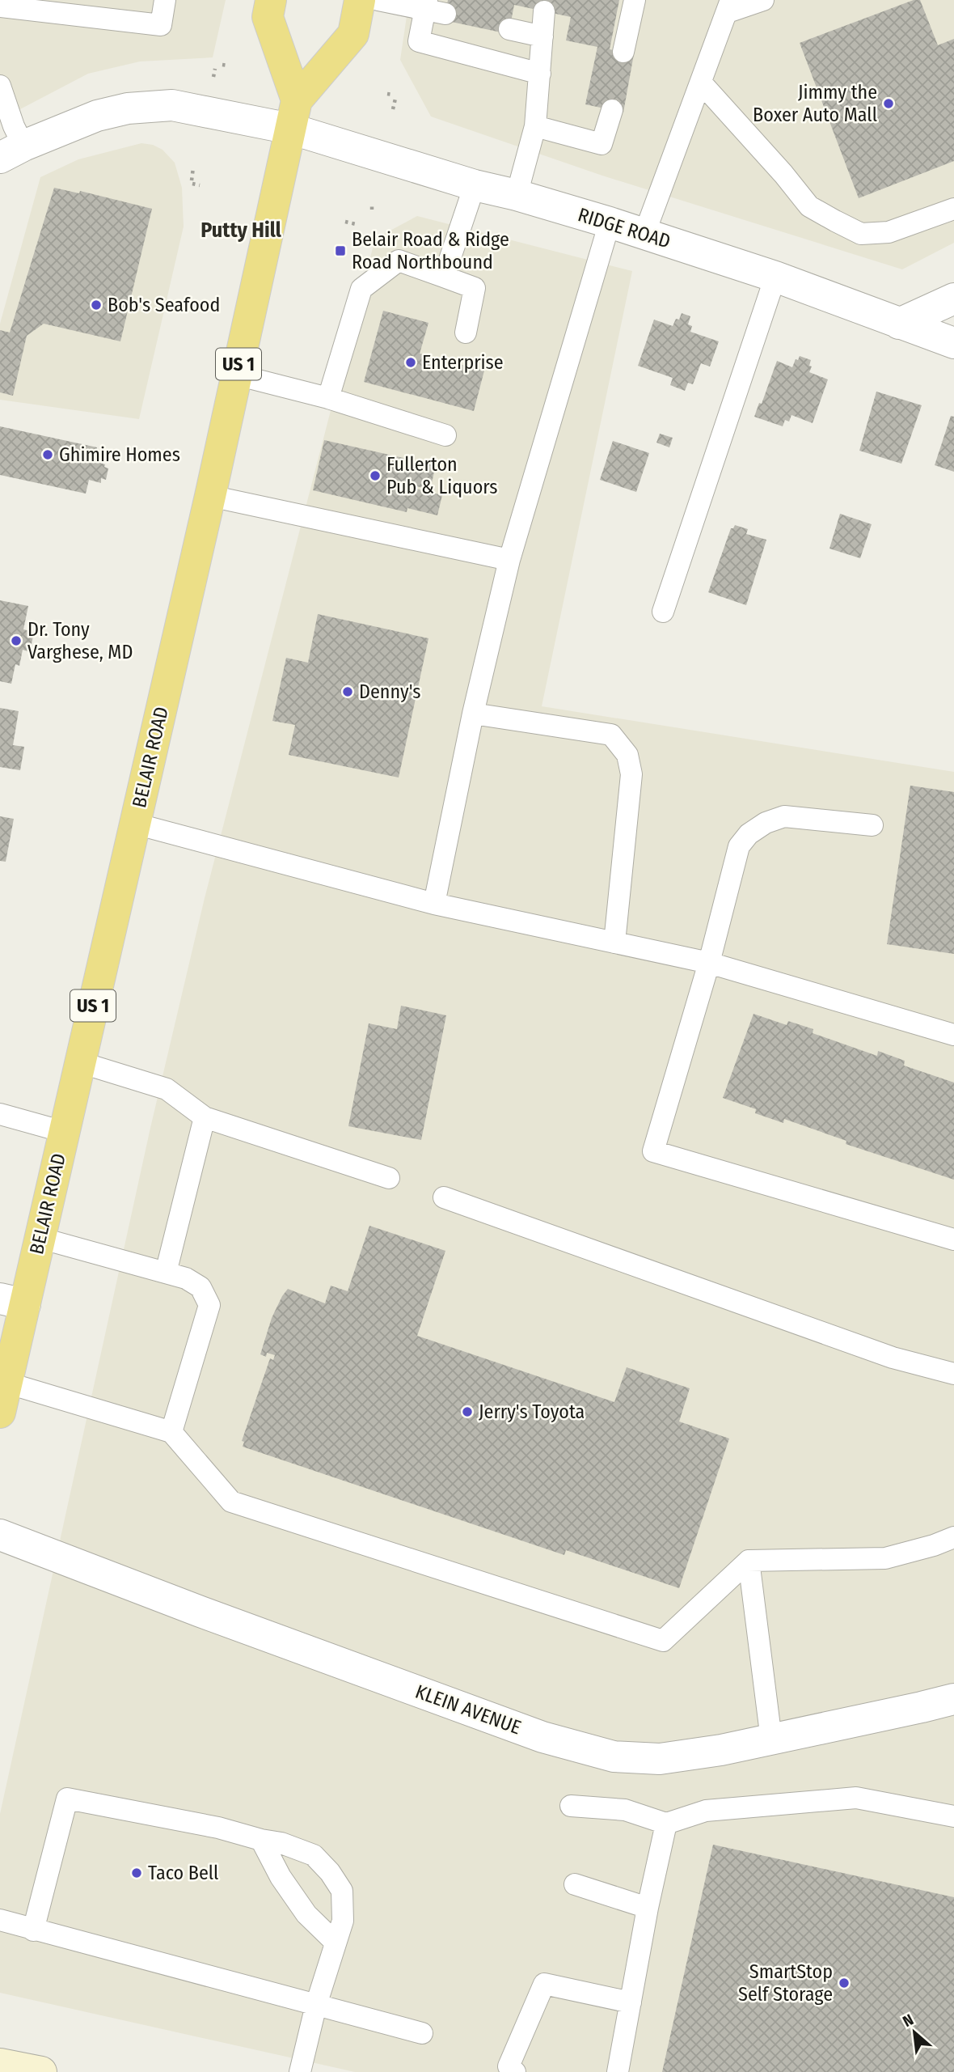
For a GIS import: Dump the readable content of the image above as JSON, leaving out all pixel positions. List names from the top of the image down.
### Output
{
  "streets": {
    "highway": ["US 1", "BELAIR ROAD"],
    "street": ["RIDGE ROAD", "KLEIN AVENUE"]
  },
  "crossings": [
    ["RIDGE ROAD", "BELAIR ROAD"]
  ],
  "districts": ["Putty Hill"],
  "places": {
    "other": [
      "Jimmy the Boxer Auto Mall",
      "Bob's Seafood",
      "Enterprise",
      "Ghimire Homes",
      "Fullerton Pub & Liquors",
      "Dr. Tony Varghese, MD",
      "Denny's",
      "Jerry's Toyota",
      "Taco Bell",
      "SmartStop Self Storage"
    ],
    "transit": ["Belair Road & Ridge Road Northbound"]
  },
  "north": "top left"
}
